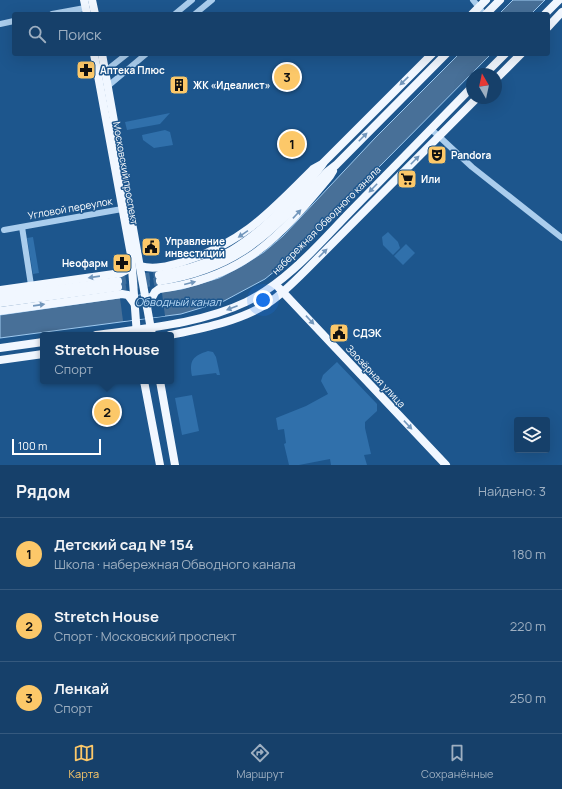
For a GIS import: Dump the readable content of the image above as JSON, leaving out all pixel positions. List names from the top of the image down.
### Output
{
  "streets": {
    "main road": ["Московский проспект", "набережная Обводного канала", "Заозёрная улица"],
    "street": ["Угловой переулок"]
  },
  "crossings": [
    ["Московский проспект", "Угловой переулок"],
    ["Московский проспект", "набережная Обводного канала"],
    ["набережная Обводного канала", "Заозёрная улица"]
  ],
  "one_way": ["Заозёрная улица"],
  "water": ["Обводный канал"],
  "places": {
    "pharmacy": ["Аптека Плюс", "Неофарм"],
    "building": ["ЖК «Идеалист»"],
    "theatre": ["Pandora"],
    "supermarket": ["Или"],
    "public building": ["Управление инвестиций", "СДЭК"]
  },
  "scale_bar": "100 m",
  "north": "top",
  "page": {
    "search": "Поиск",
    "pins": ["3", "1", "2"],
    "popup": ["Stretch House", "Спорт"],
    "scale": "100 m",
    "heading": ["Рядом", "Найдено: 3"],
    "list": [
      {
        "mark": "1",
        "name": "Детский сад № 154",
        "note": "Школа · набережная Обводного канала",
        "value": "180 m"
      },
      {
        "mark": "2",
        "name": "Stretch House",
        "note": "Спорт · Московский проспект",
        "value": "220 m"
      },
      {
        "mark": "3",
        "name": "Ленкай",
        "note": "Спорт",
        "value": "250 m"
      }
    ],
    "nav": ["Карта", "Маршрут", "Сохранённые"]
  }
}
